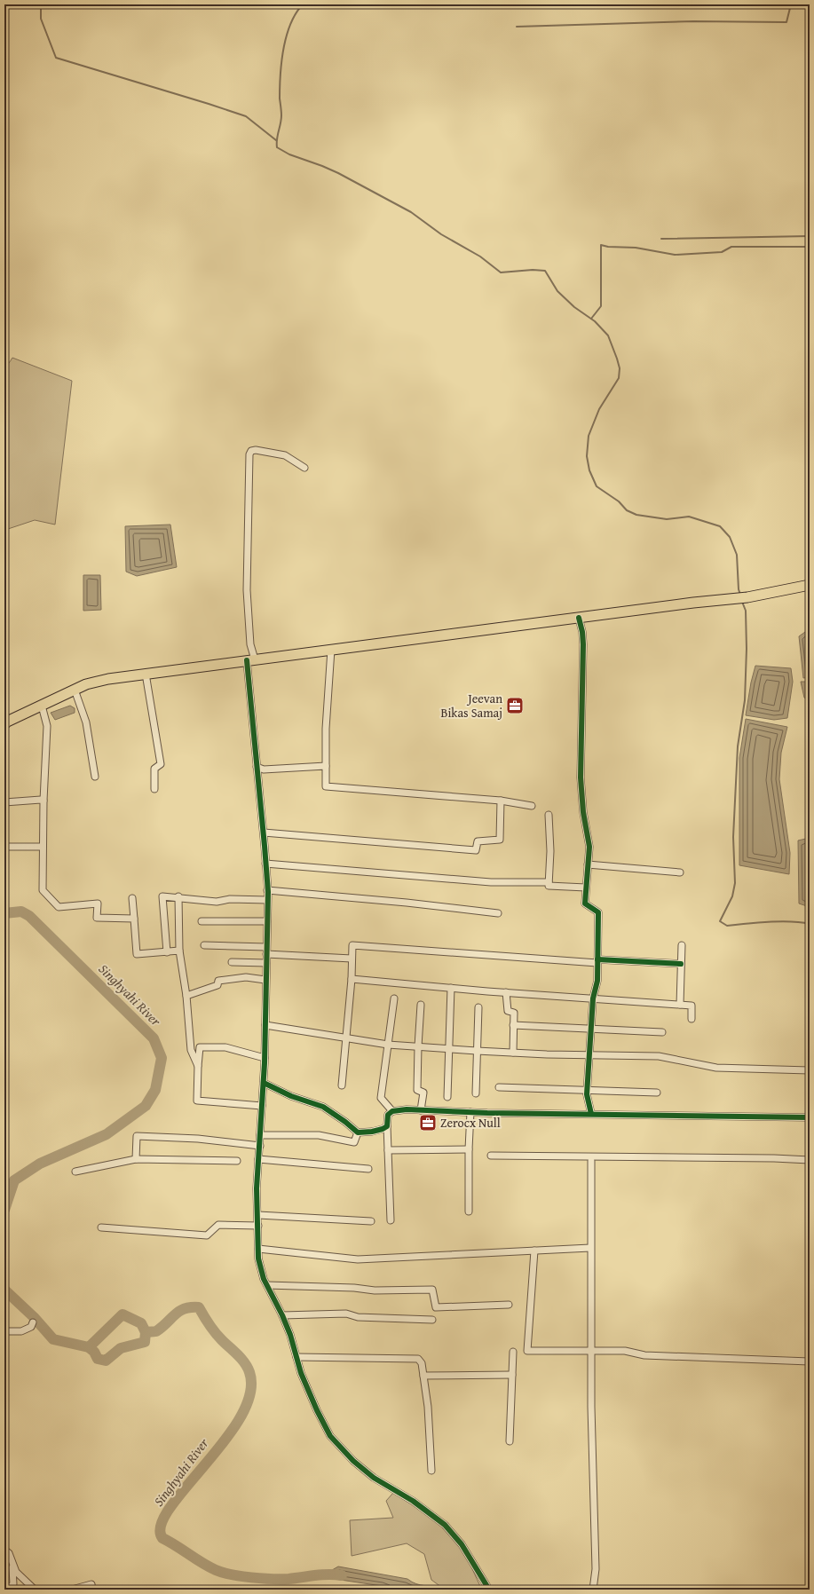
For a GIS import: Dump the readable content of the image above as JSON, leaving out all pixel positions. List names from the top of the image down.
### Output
{
  "water": ["Singhyahi River"],
  "places": {
    "office": ["Jeevan Bikas Samaj", "Zerocx Null"]
  }
}
